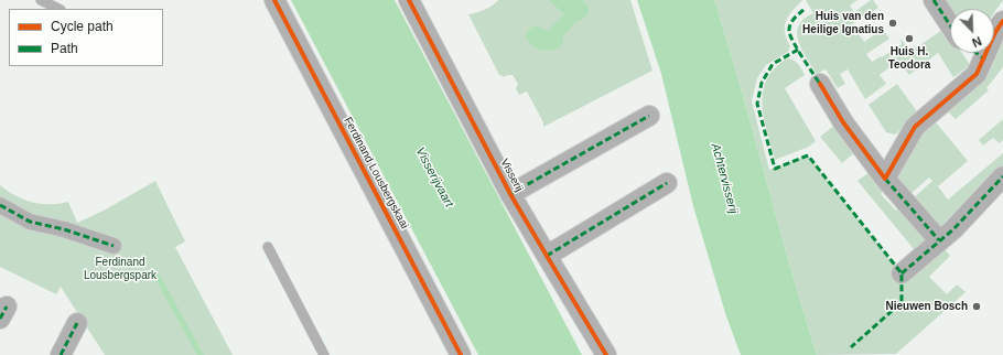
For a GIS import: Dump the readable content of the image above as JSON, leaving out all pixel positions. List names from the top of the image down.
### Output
{
  "streets": {
    "street": ["Ferdinand Lousbergskaai", "Visserij"]
  },
  "water": ["Visserijvaart", "Achtervisserij"],
  "parks": ["Ferdinand Lousbergspark"],
  "places": ["Huis van den Heilige Ignatius", "Huis H. Teodora", "Nieuwen Bosch"],
  "legend": ["Cycle path", "Path"],
  "north": "bottom right"
}
